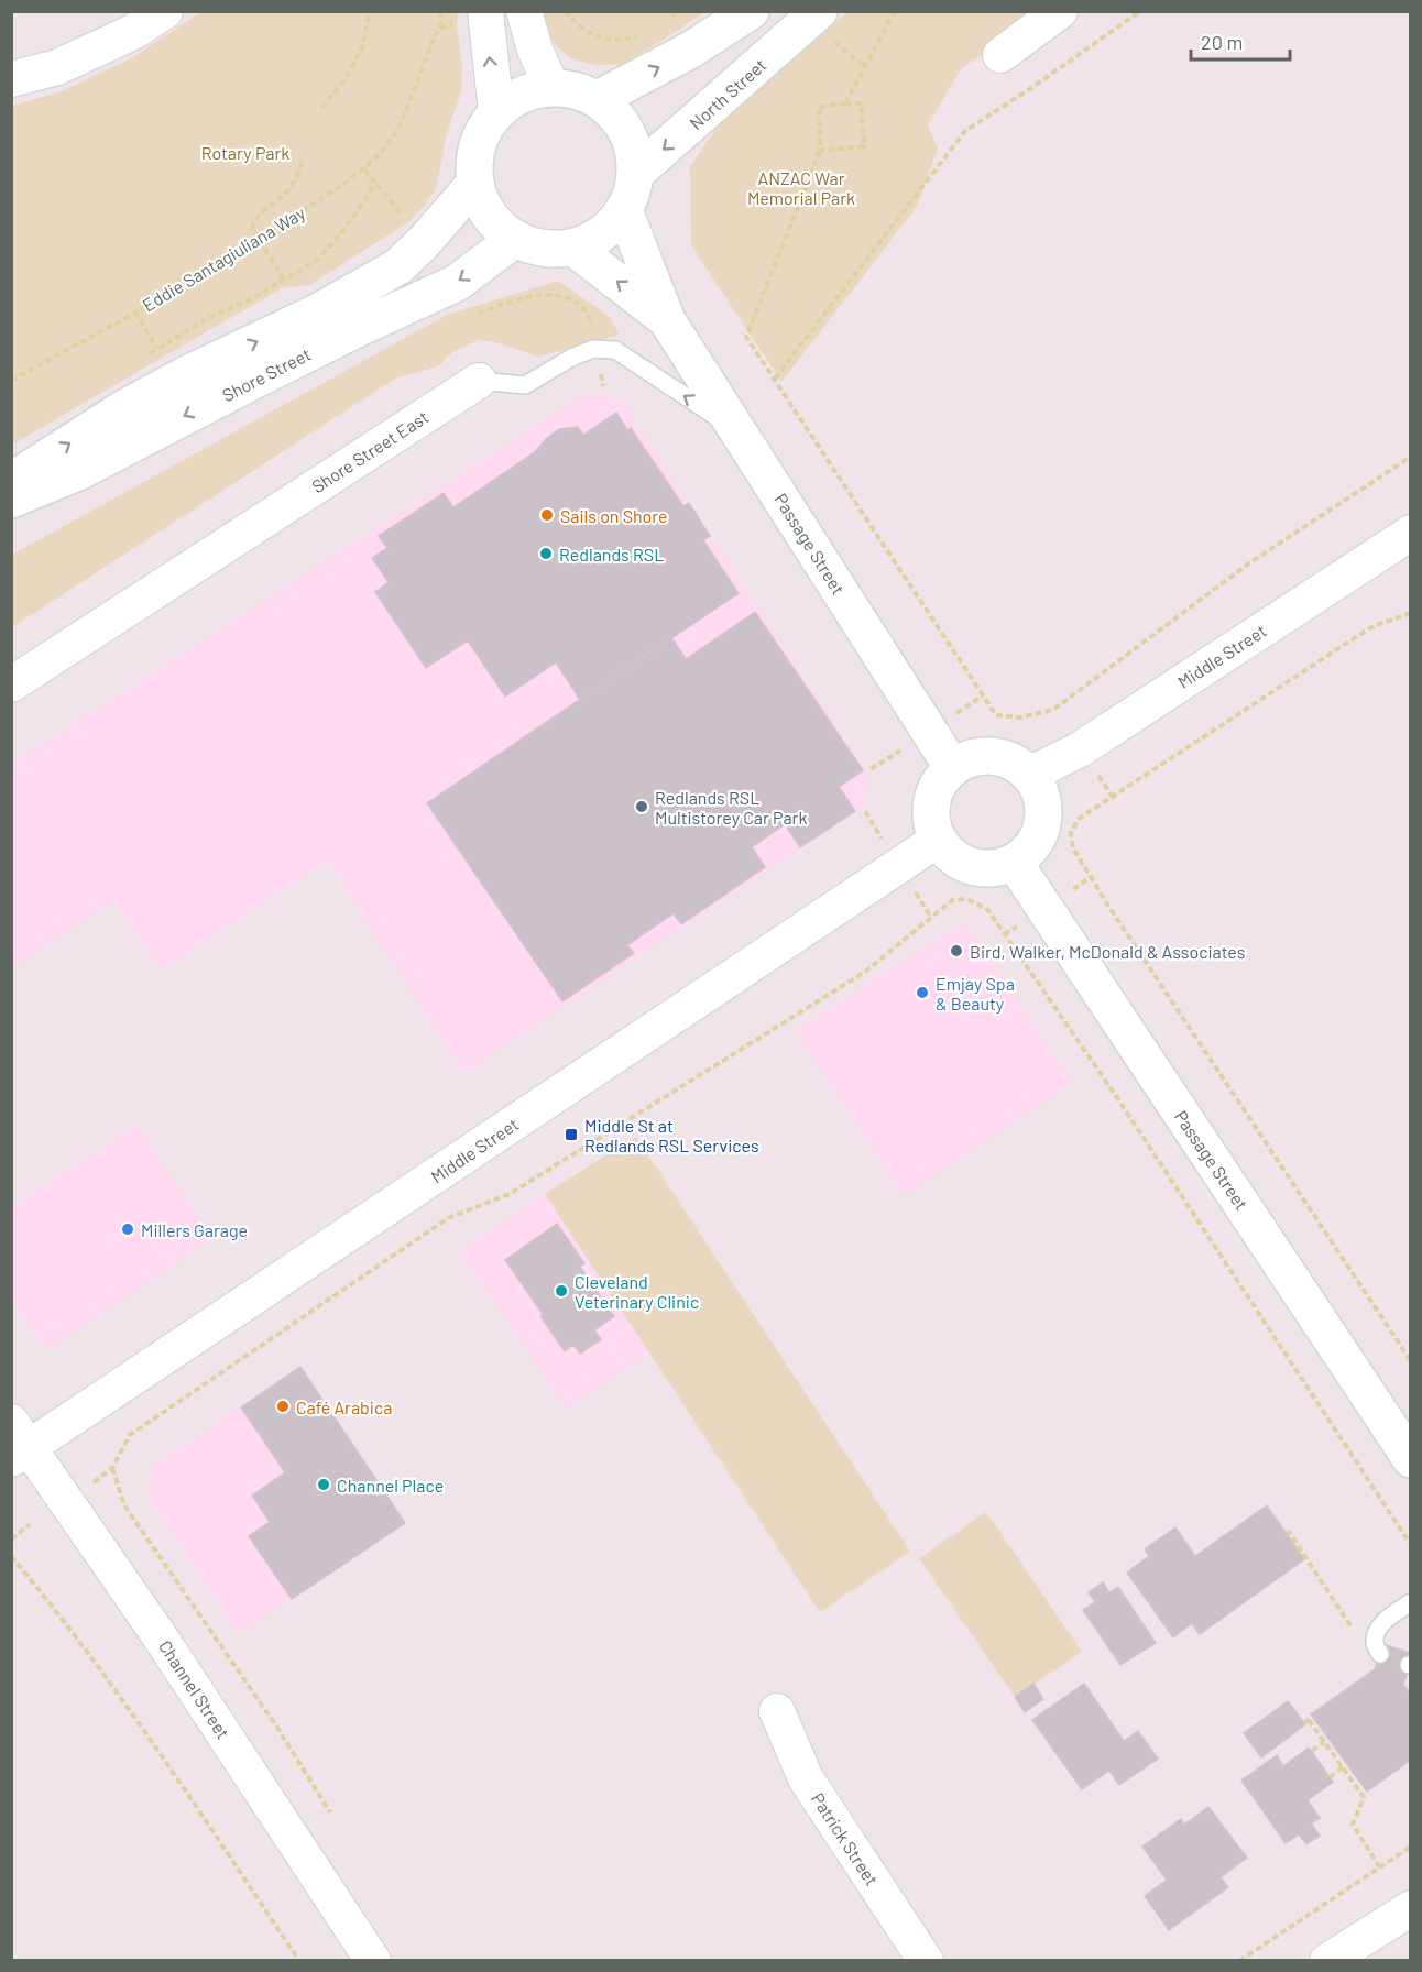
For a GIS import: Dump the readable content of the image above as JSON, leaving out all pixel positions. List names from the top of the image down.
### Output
{
  "streets": {
    "main road": ["North Street", "Shore Street", "Passage Street"],
    "street": [
      "Shore Street East",
      "Middle Street",
      "Channel Street",
      "Patrick Street"
    ],
    "path": ["Eddie Santagiuliana Way"]
  },
  "crossings": [
    ["North Street", "Shore Street"],
    ["North Street", "Passage Street"],
    ["Shore Street", "Passage Street"],
    ["Passage Street", "Middle Street"],
    ["Middle Street", "Channel Street"]
  ],
  "parks": ["Rotary Park", "ANZAC War Memorial Park"],
  "places": {
    "other": [
      "Sails on Shore",
      "Redlands RSL",
      "Redlands RSL Multistorey Car Park",
      "Bird, Walker, McDonald & Associates",
      "Emjay Spa & Beauty",
      "Millers Garage",
      "Cleveland Veterinary Clinic",
      "Café Arabica",
      "Channel Place"
    ],
    "transit": ["Middle St at Redlands RSL Services"]
  },
  "scale_bar": "20 m"
}
